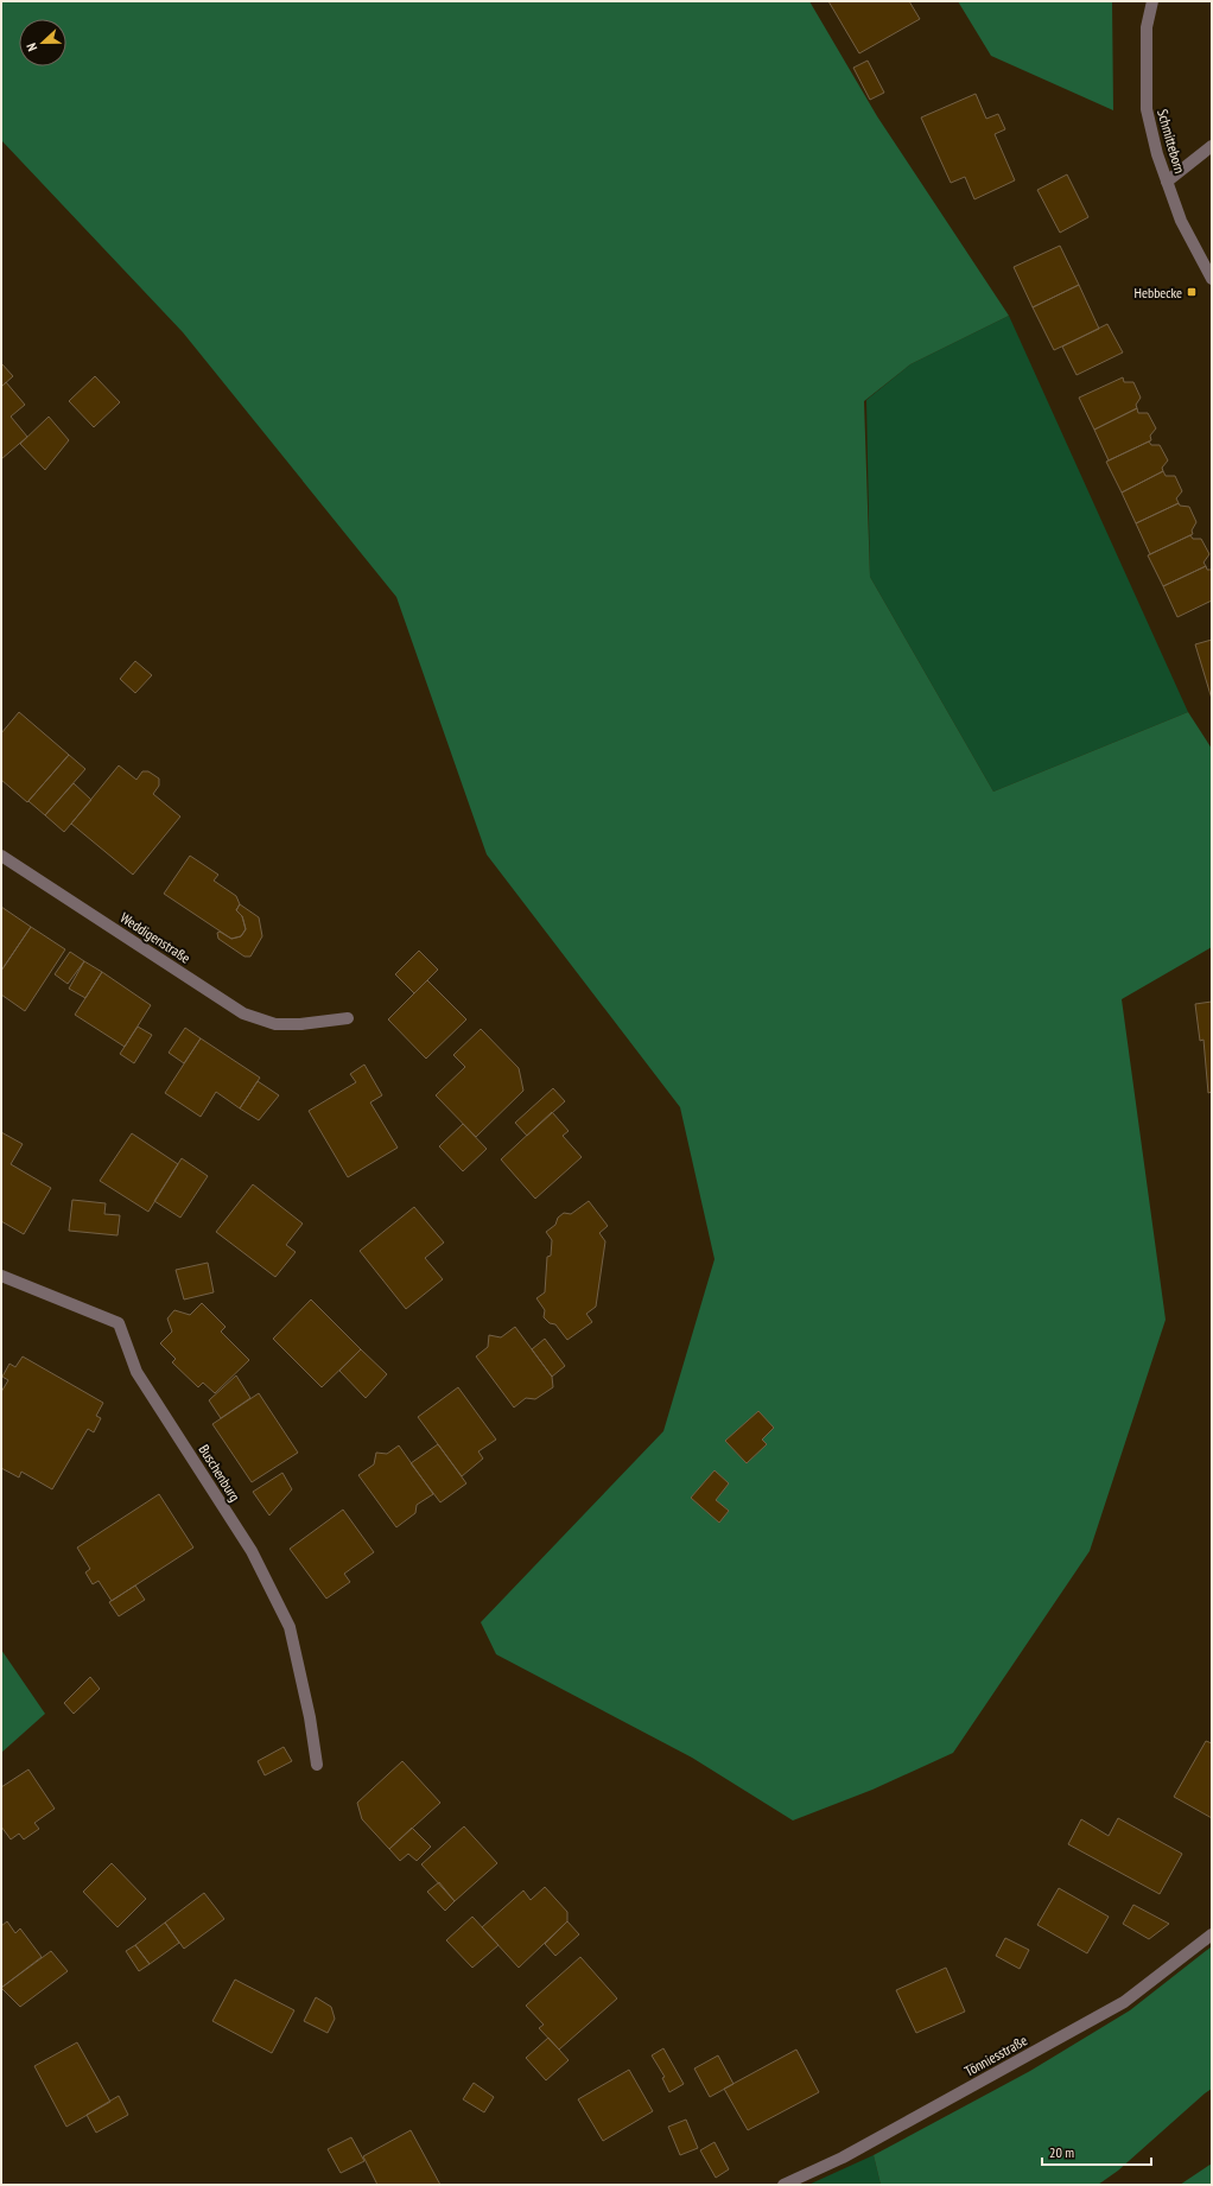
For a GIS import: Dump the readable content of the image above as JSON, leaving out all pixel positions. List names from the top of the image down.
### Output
{
  "streets": {
    "street": [
      "Schmitteborn",
      "Weddigenstraße",
      "Buschenburg",
      "Tönniesstraße"
    ]
  },
  "places": {
    "transit": ["Hebbecke"]
  },
  "scale_bar": "20 m",
  "north": "left"
}
